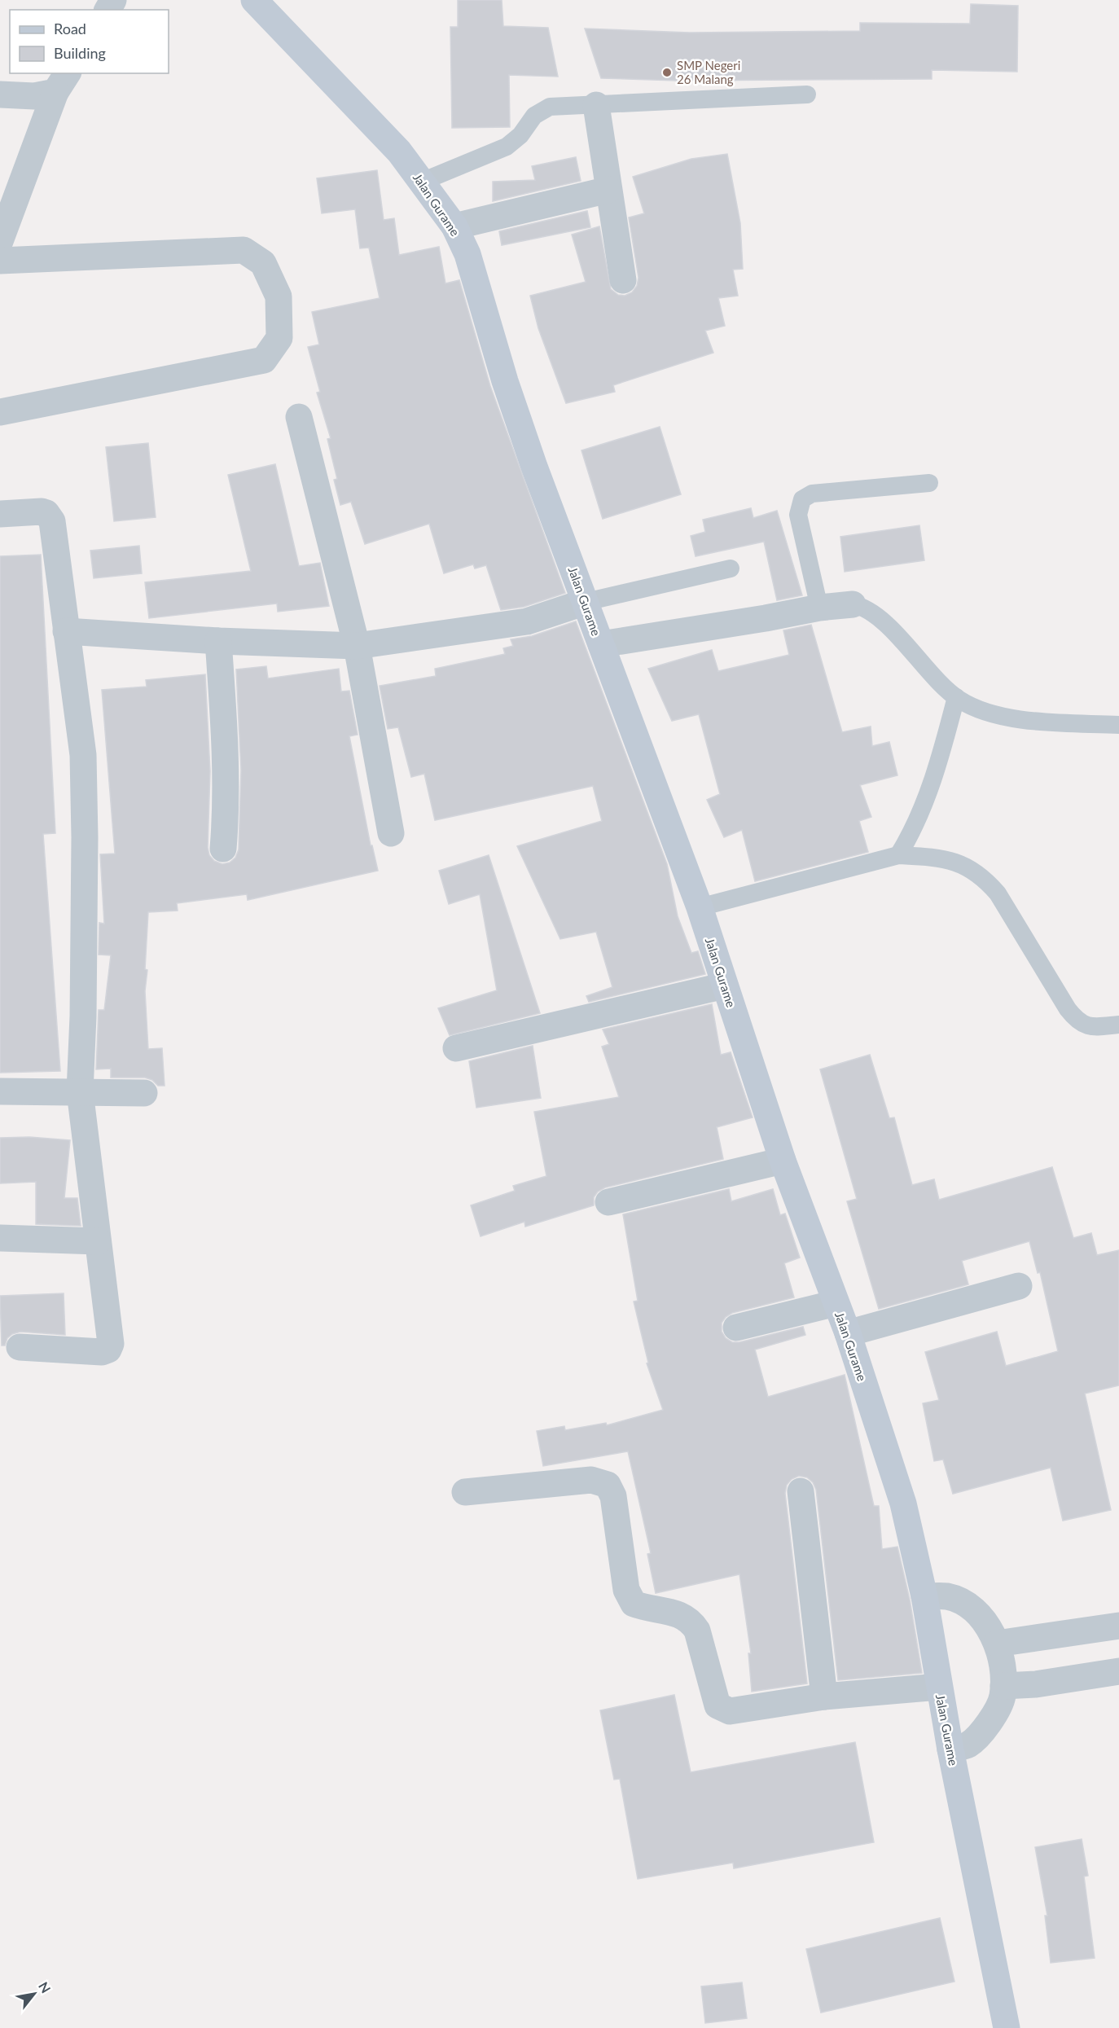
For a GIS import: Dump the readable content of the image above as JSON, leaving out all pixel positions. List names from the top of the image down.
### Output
{
  "streets": {
    "street": ["Jalan Gurame"]
  },
  "places": ["SMP Negeri 26 Malang"],
  "legend": ["Road", "Building"],
  "north": "top right"
}
